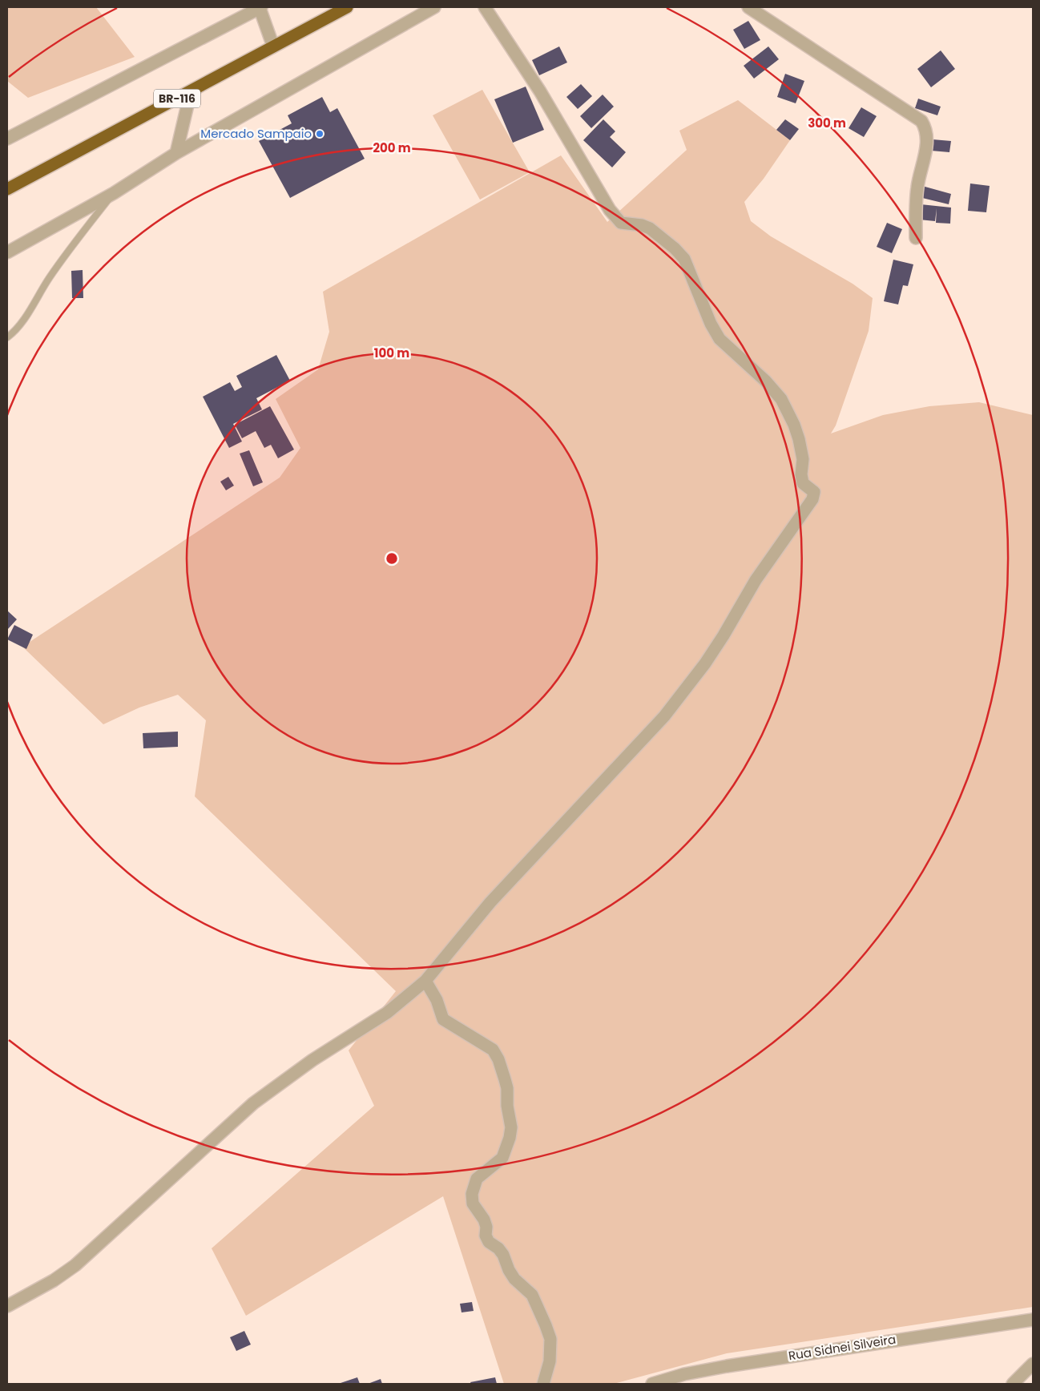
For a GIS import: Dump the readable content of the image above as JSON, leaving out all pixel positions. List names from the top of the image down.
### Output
{
  "streets": {
    "highway": ["BR-116"],
    "street": ["Rua Sidnei Silveira"]
  },
  "places": ["Mercado Sampaio"],
  "rings": ["300 m", "200 m", "100 m"]
}
